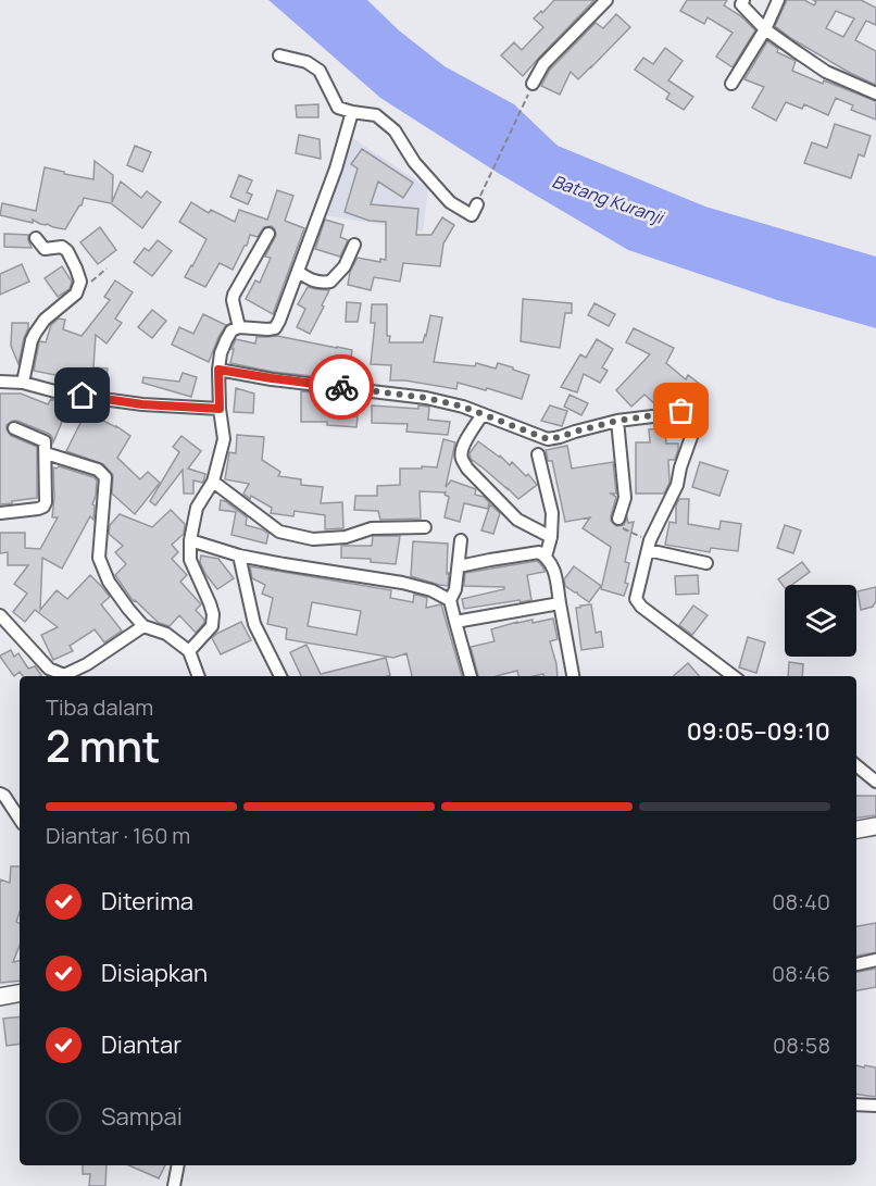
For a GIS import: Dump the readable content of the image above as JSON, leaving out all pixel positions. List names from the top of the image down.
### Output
{
  "water": ["Batang Kuranji"],
  "page": {
    "heading": ["2 mnt", "Tiba dalam", "09:05–09:10"],
    "bar": "Diantar · 160 m",
    "list": [
      ["Diterima", "08:40"],
      ["Disiapkan", "08:46"],
      ["Diantar", "08:58"],
      "Sampai"
    ]
  }
}
